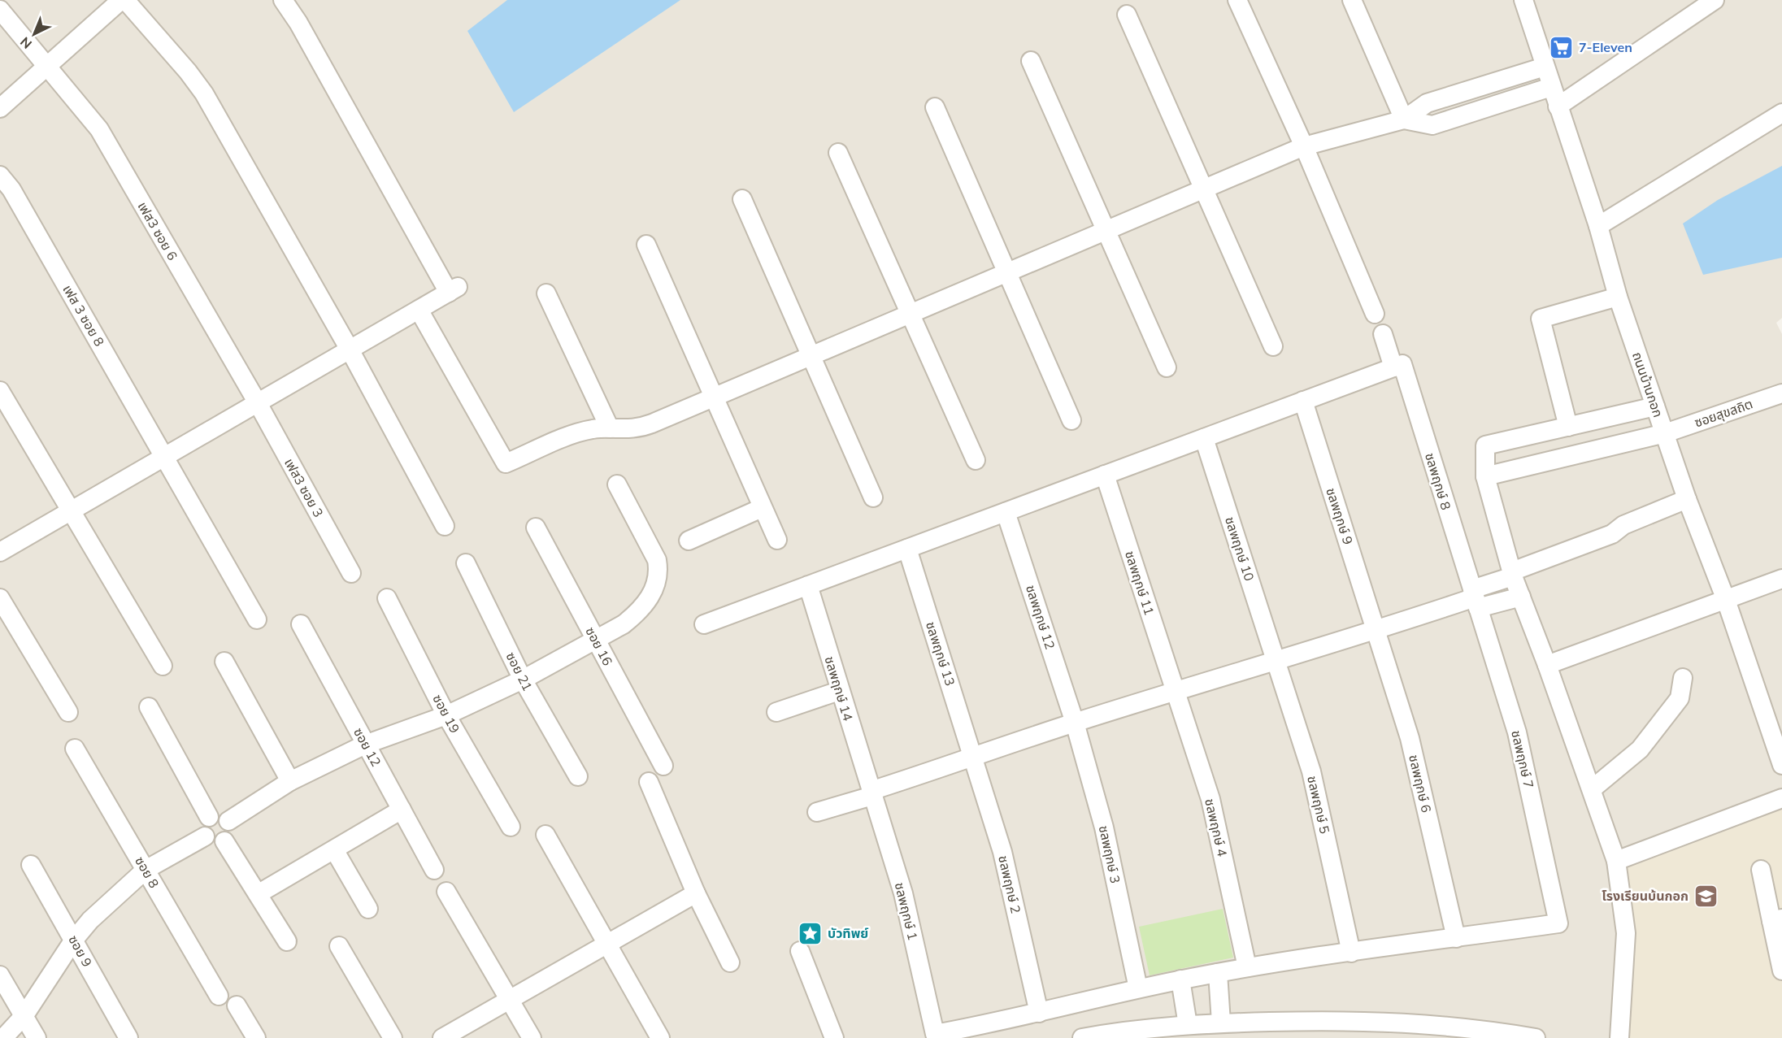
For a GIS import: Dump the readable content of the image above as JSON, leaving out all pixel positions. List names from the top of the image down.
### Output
{
  "streets": {
    "street": [
      "เฟส3 ซอย 6",
      "เฟส 3 ซอย 8",
      "ถนนบ้านกอก",
      "ซอยสุขสถิต",
      "ชลพฤกษ์ 8",
      "เฟส3 ซอย 3",
      "ชลพฤกษ์ 9",
      "ชลพฤกษ์ 10",
      "ชลพฤกษ์ 11",
      "ชลพฤกษ์ 12",
      "ซอย 16",
      "ชลพฤกษ์ 13",
      "ซอย 21",
      "ชลพฤกษ์ 14",
      "ซอย 19",
      "ซอย 12",
      "ชลพฤกษ์ 7",
      "ชลพฤกษ์ 6",
      "ชลพฤกษ์ 5",
      "ชลพฤกษ์ 4",
      "ชลพฤกษ์ 3",
      "ซอย 8",
      "ชลพฤกษ์ 2",
      "ชลพฤกษ์ 1",
      "ซอย 9"
    ]
  },
  "crossings": [
    ["เฟส3 ซอย 6", "เฟส3 ซอย 3"],
    ["ถนนบ้านกอก", "ซอยสุขสถิต"],
    ["ชลพฤกษ์ 8", "ชลพฤกษ์ 7"],
    ["ชลพฤกษ์ 9", "ชลพฤกษ์ 6"],
    ["ชลพฤกษ์ 10", "ชลพฤกษ์ 5"],
    ["ชลพฤกษ์ 11", "ชลพฤกษ์ 4"],
    ["ชลพฤกษ์ 12", "ชลพฤกษ์ 3"],
    ["ชลพฤกษ์ 13", "ชลพฤกษ์ 2"],
    ["ชลพฤกษ์ 14", "ชลพฤกษ์ 1"],
    ["ชลพฤกษ์ 7", "ชลพฤกษ์ 6"],
    ["ชลพฤกษ์ 2", "ชลพฤกษ์ 1"]
  ],
  "places": {
    "supermarket": ["7-Eleven"],
    "school or university": ["โรงเรียนบ้นกอก"],
    "place": ["บัวทิพย์"]
  },
  "north": "bottom left"
}
